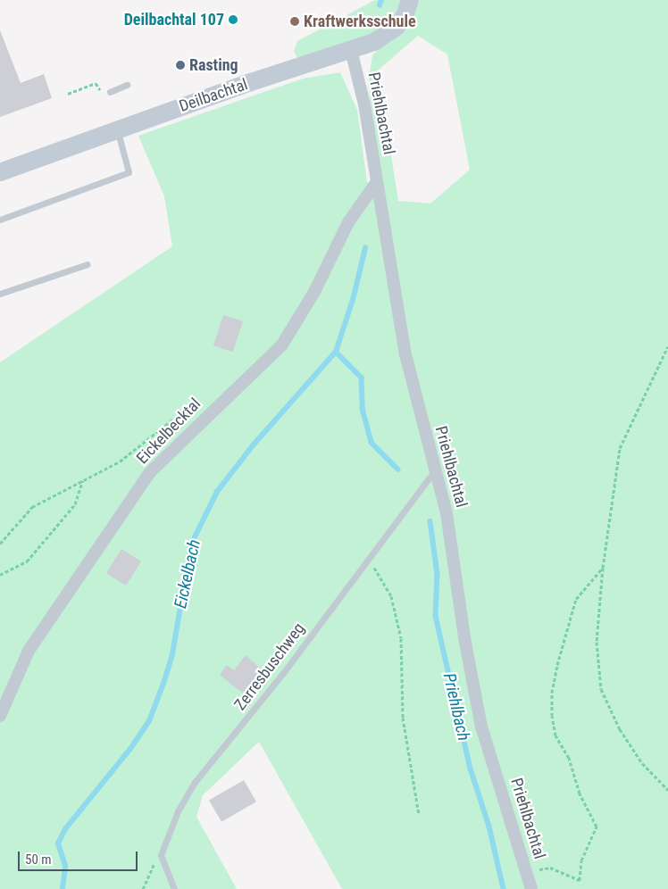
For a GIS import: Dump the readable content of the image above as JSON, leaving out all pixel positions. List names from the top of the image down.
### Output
{
  "streets": {
    "street": ["Deilbachtal", "Priehlbachtal", "Eickelbecktal"],
    "lane": ["Zerresbuschweg"]
  },
  "crossings": [
    ["Deilbachtal", "Priehlbachtal"],
    ["Priehlbachtal", "Eickelbecktal"],
    ["Priehlbachtal", "Zerresbuschweg"]
  ],
  "water": ["Eickelbach", "Priehlbach"],
  "places": ["Deilbachtal 107", "Kraftwerksschule", "Rasting"],
  "scale_bar": "50 m"
}
